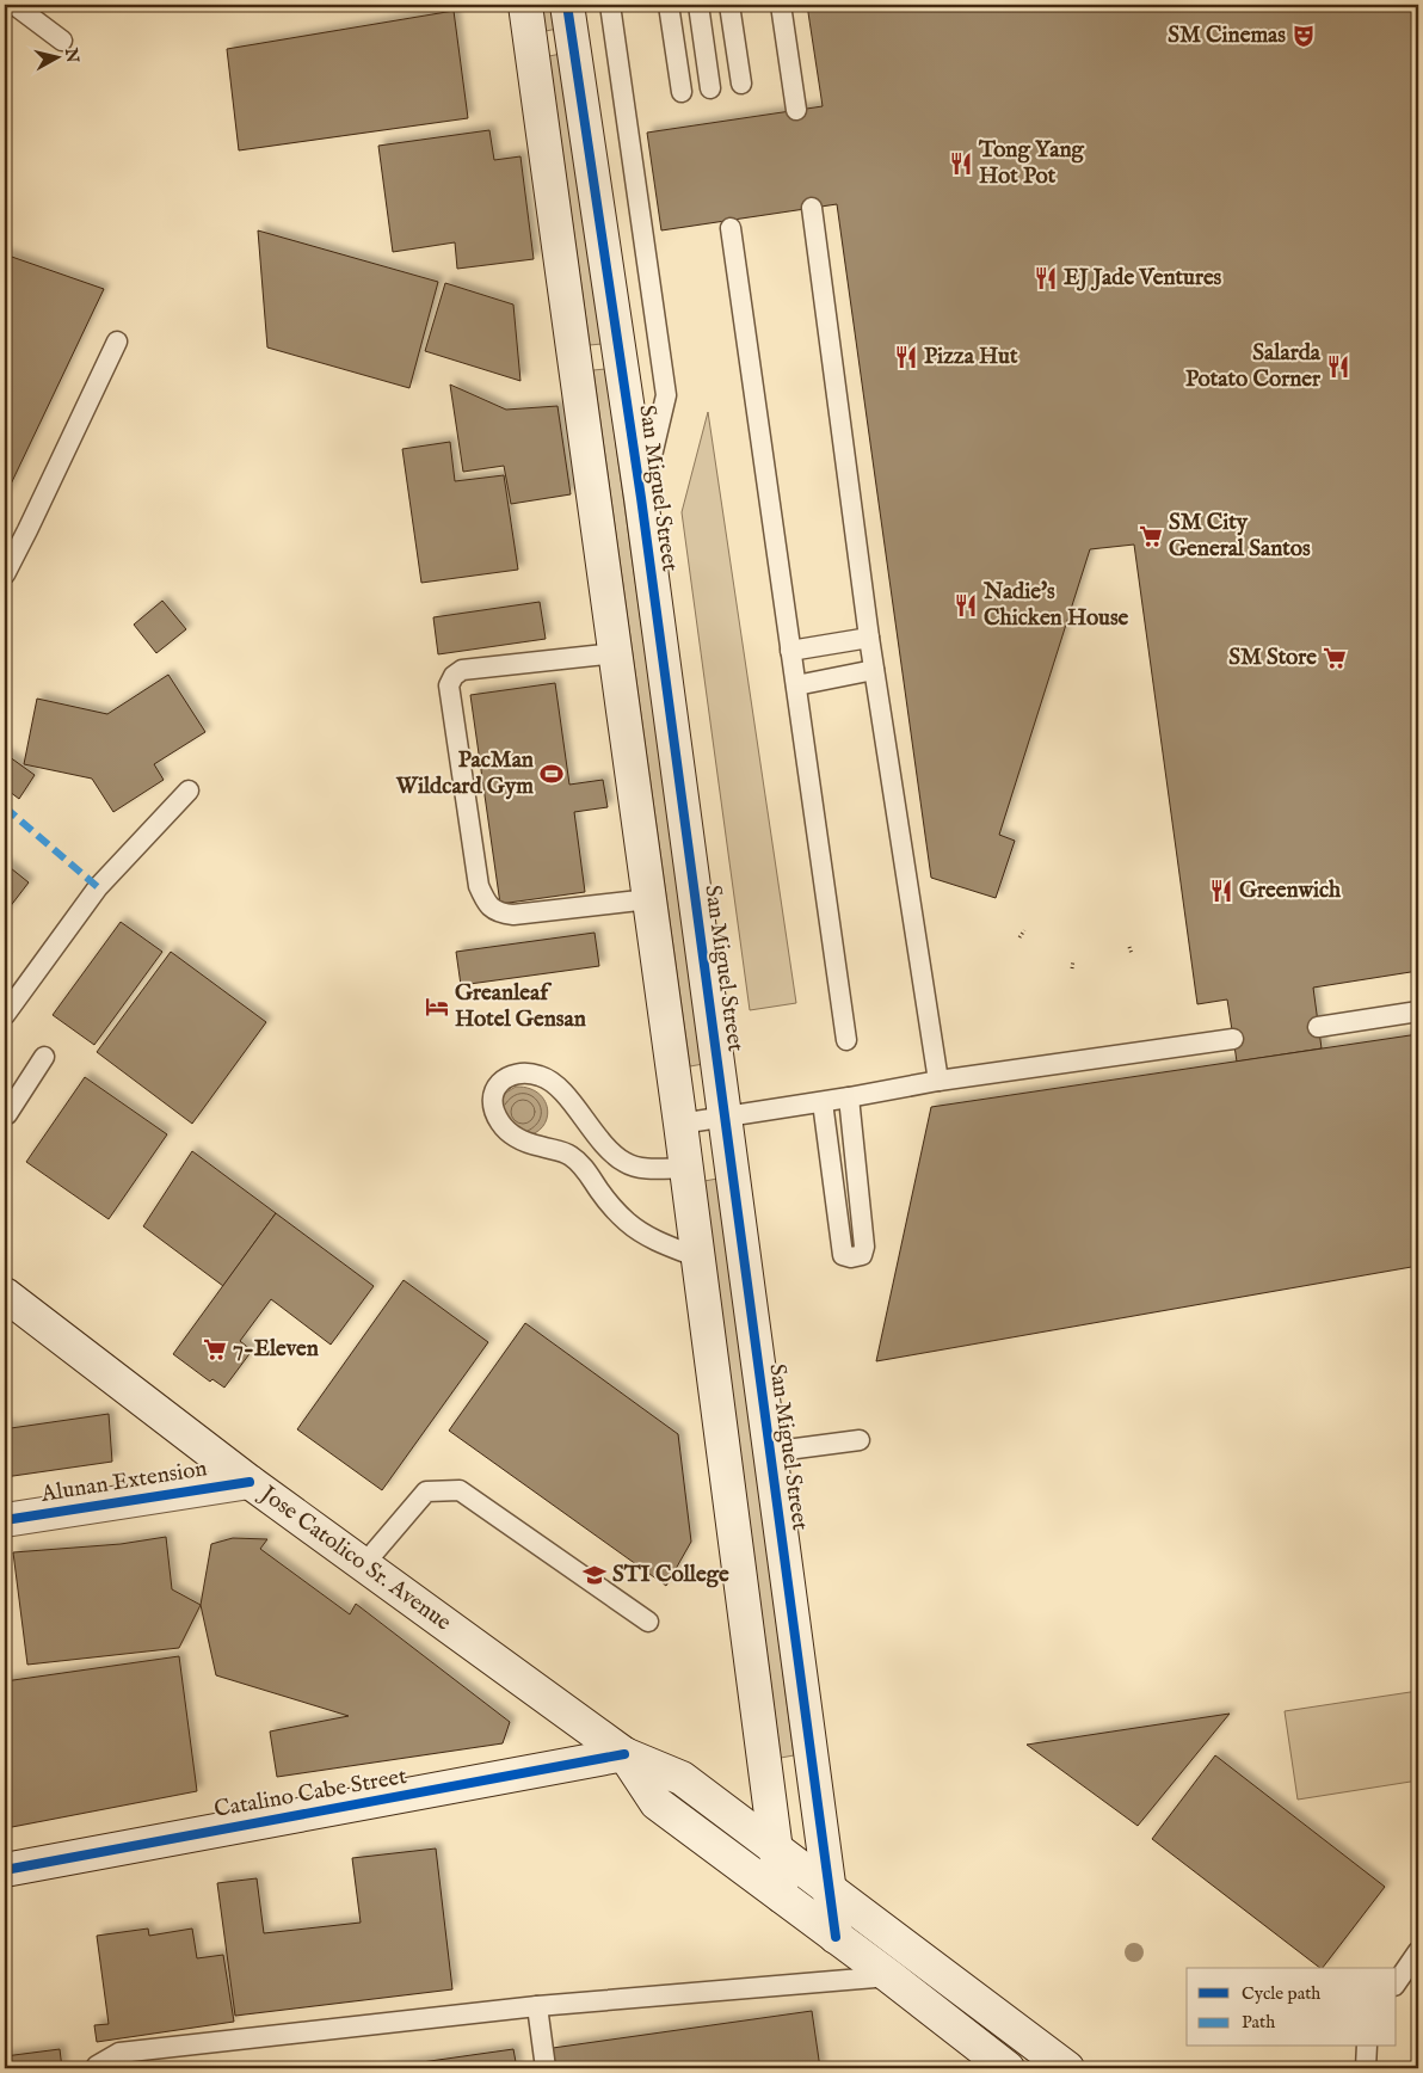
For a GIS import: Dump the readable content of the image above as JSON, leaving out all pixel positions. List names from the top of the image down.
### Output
{
  "streets": {
    "street": [
      "San Miguel Street",
      "Alunan Extension",
      "Jose Catolico Sr. Avenue",
      "Catalino Cabe Street"
    ]
  },
  "crossings": [
    ["San Miguel Street", "Jose Catolico Sr. Avenue"],
    ["Alunan Extension", "Jose Catolico Sr. Avenue"],
    ["Jose Catolico Sr. Avenue", "Catalino Cabe Street"]
  ],
  "places": {
    "theatre": ["SM Cinemas"],
    "restaurant": [
      "Tong Yang Hot Pot",
      "EJ Jade Ventures",
      "Pizza Hut",
      "Salarda Potato Corner",
      "Nadie's Chicken House",
      "Greenwich"
    ],
    "supermarket": ["SM City General Santos", "SM Store", "7-Eleven"],
    "sports": ["PacMan Wildcard Gym"],
    "hotel": ["Greanleaf Hotel Gensan"],
    "school or university": ["STI College"]
  },
  "legend": ["Cycle path", "Path"],
  "north": "right"
}
